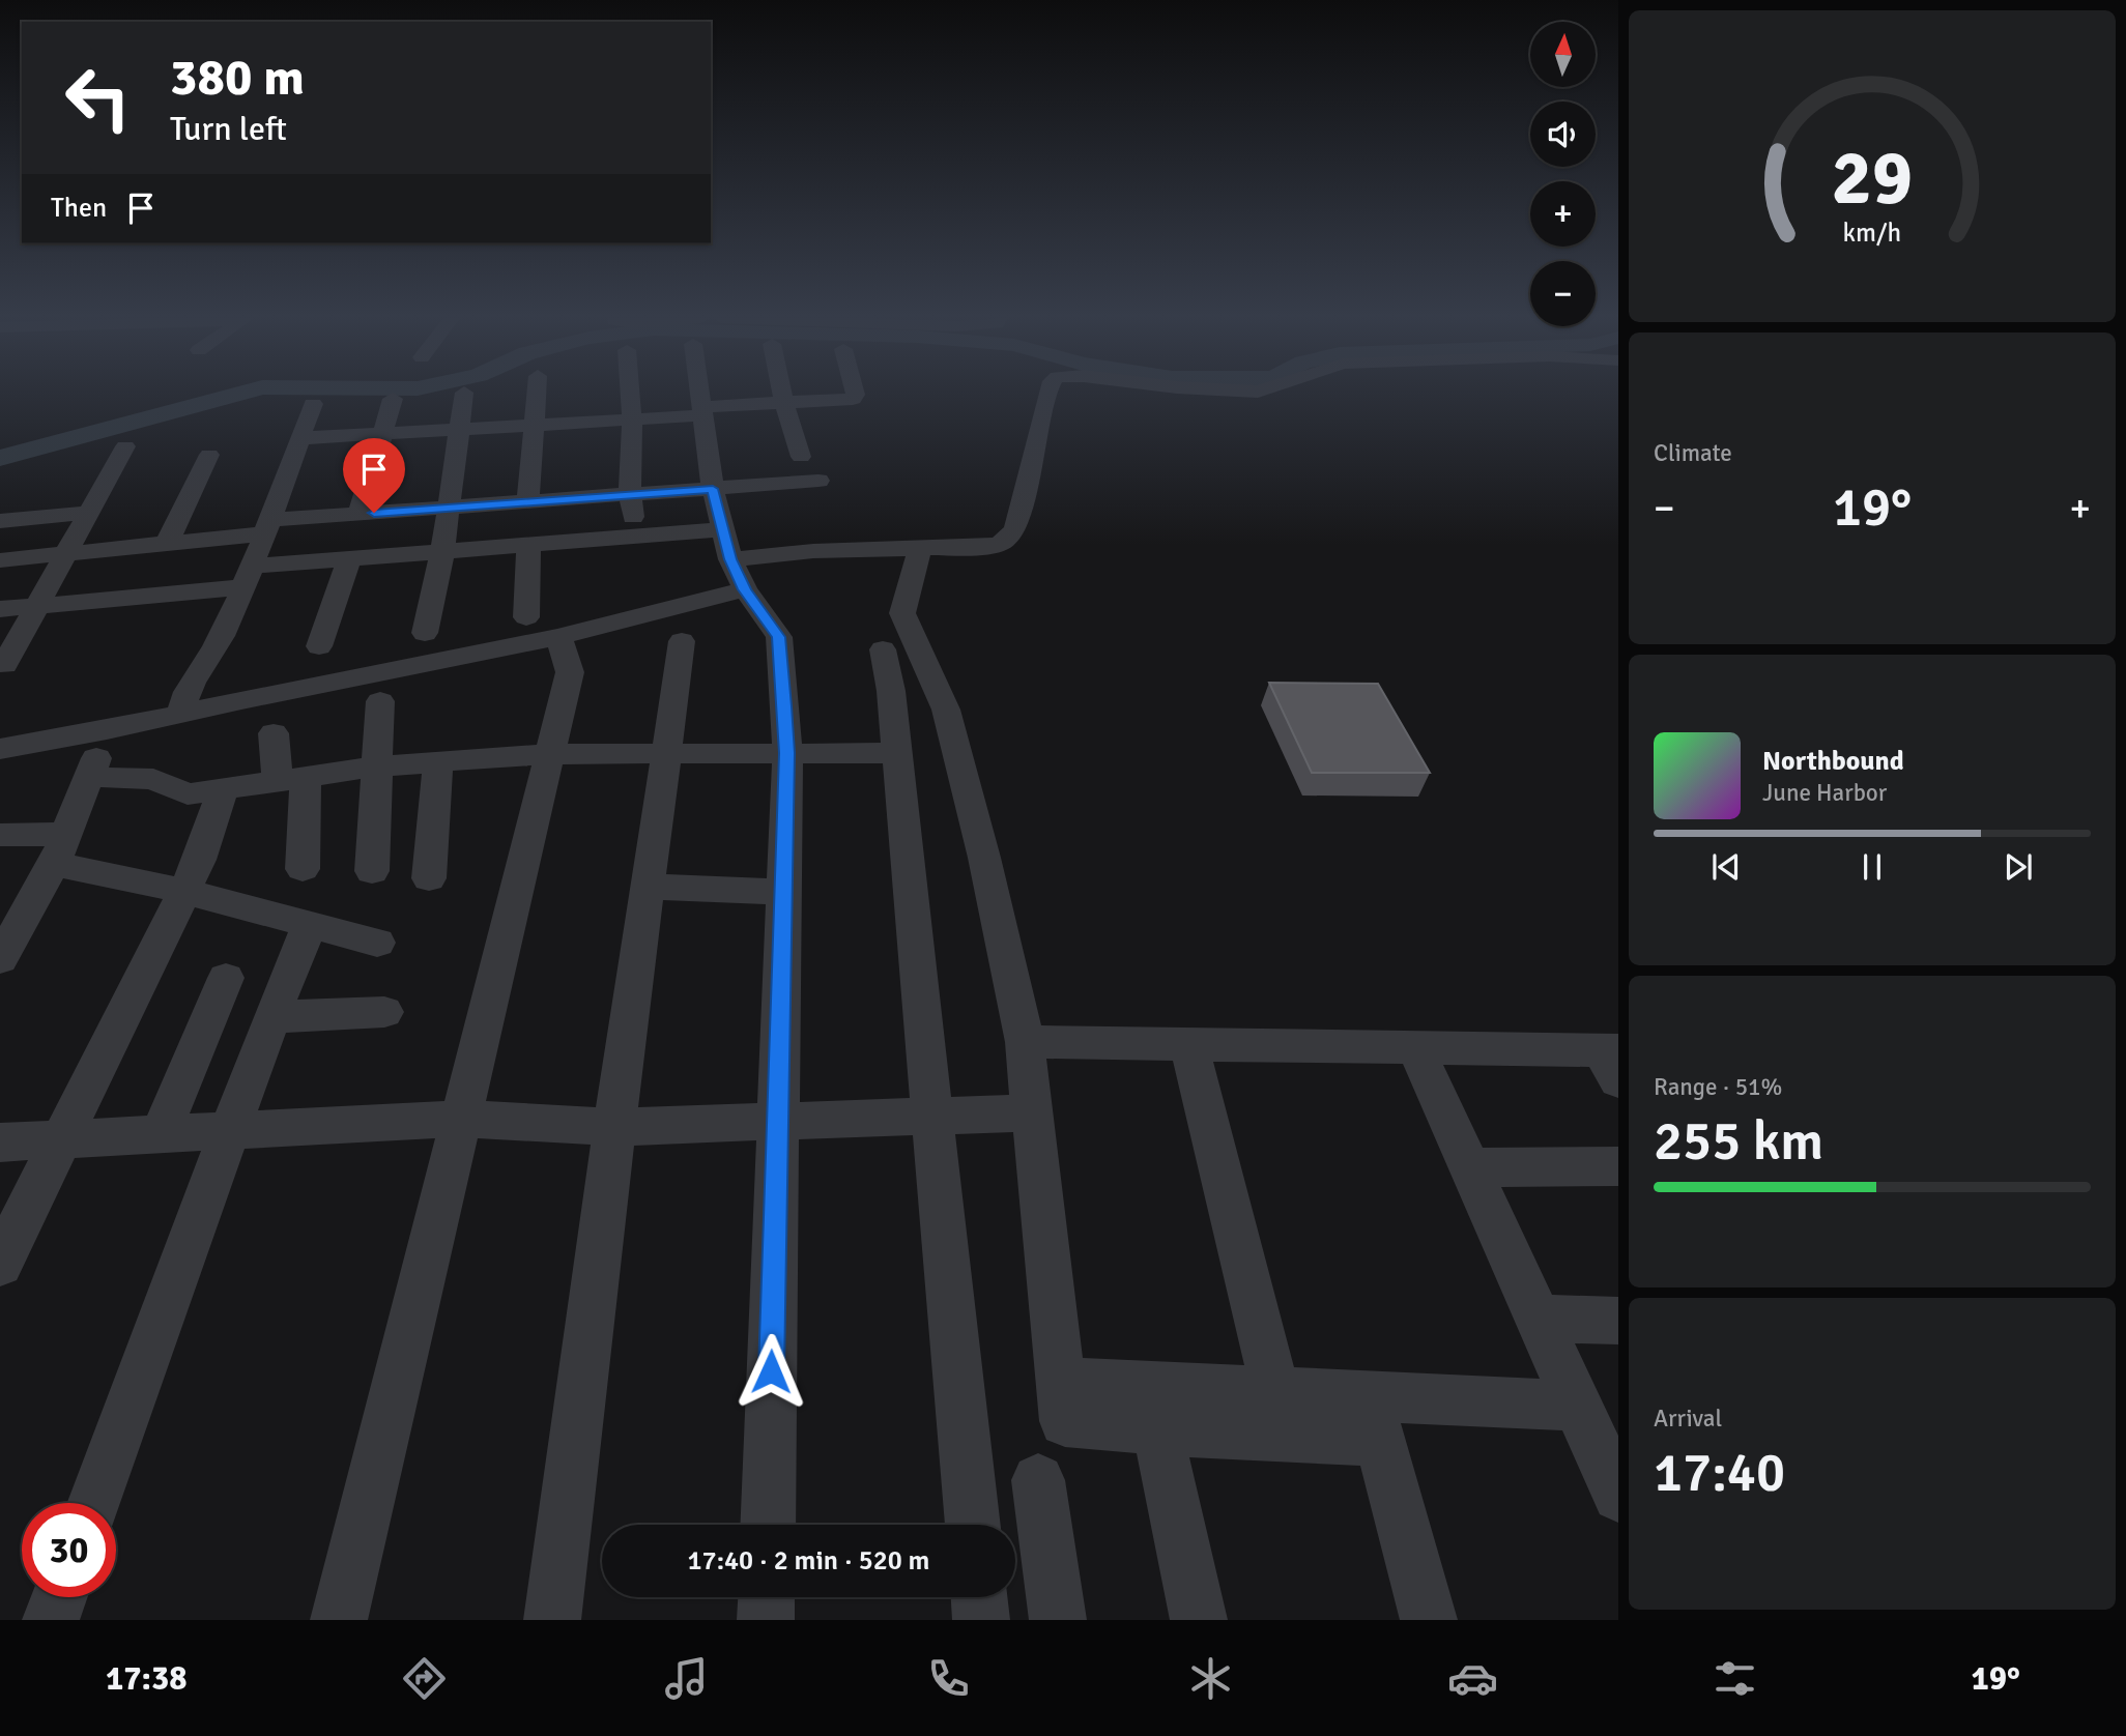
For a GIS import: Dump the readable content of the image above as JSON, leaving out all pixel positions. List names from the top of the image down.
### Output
{
  "north": "top",
  "page": {
    "map_buttons": ["+", "−"],
    "turn": ["380 m", "Turn left"],
    "then": "Then",
    "tile": [
      "Climate",
      ["Range · 51%", "255 km"],
      ["Arrival", "17:40"]
    ],
    "heat": ["−", "19°", "+"],
    "song": ["Northbound", "June Harbor"],
    "limit": "30",
    "trip": "17:40 · 2 min · 520 m",
    "tabs": ["17:38", "19°"],
    "gauge": ["29", "km/h"]
  }
}
